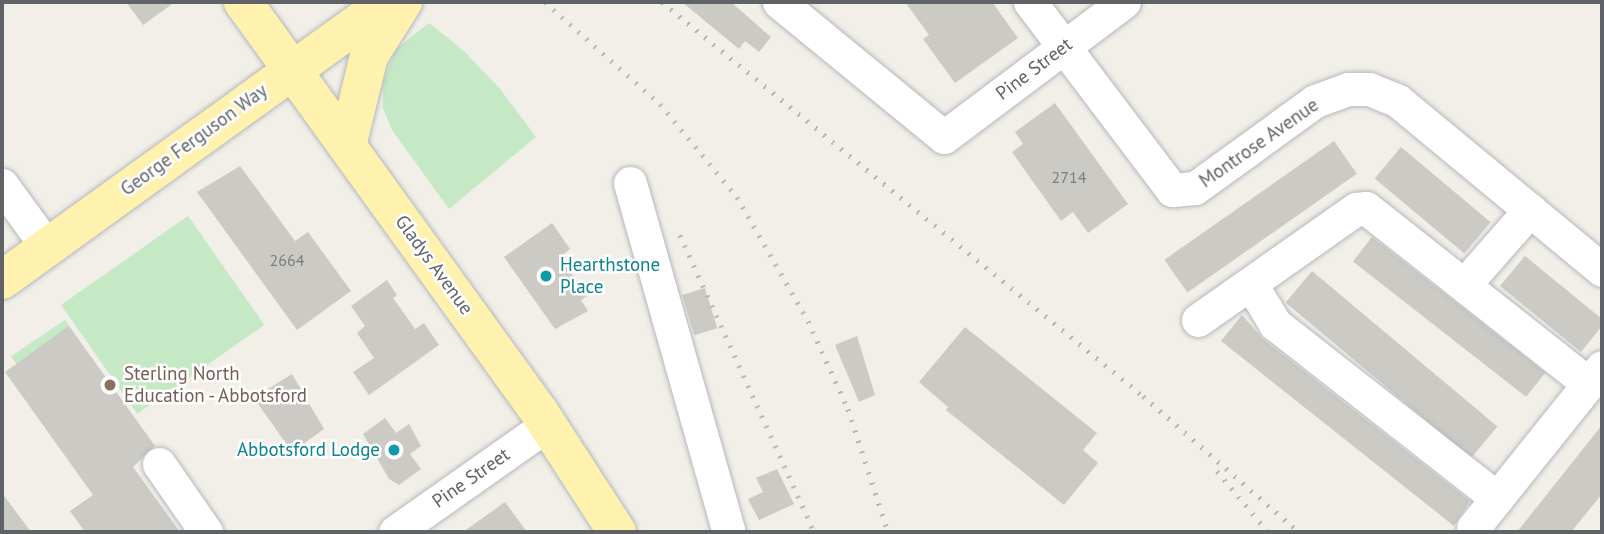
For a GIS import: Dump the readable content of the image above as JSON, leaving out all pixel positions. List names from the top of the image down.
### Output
{
  "streets": {
    "main road": ["George Ferguson Way", "Gladys Avenue"],
    "street": ["Pine Street", "Montrose Avenue"]
  },
  "crossings": [
    ["Pine Street", "Montrose Avenue"],
    ["Pine Street", "Gladys Avenue"],
    ["George Ferguson Way", "Gladys Avenue"]
  ],
  "places": ["Hearthstone Place", "Sterling North Education - Abbotsford", "Abbotsford Lodge"],
  "house_numbers": ["2714", "2664"]
}
